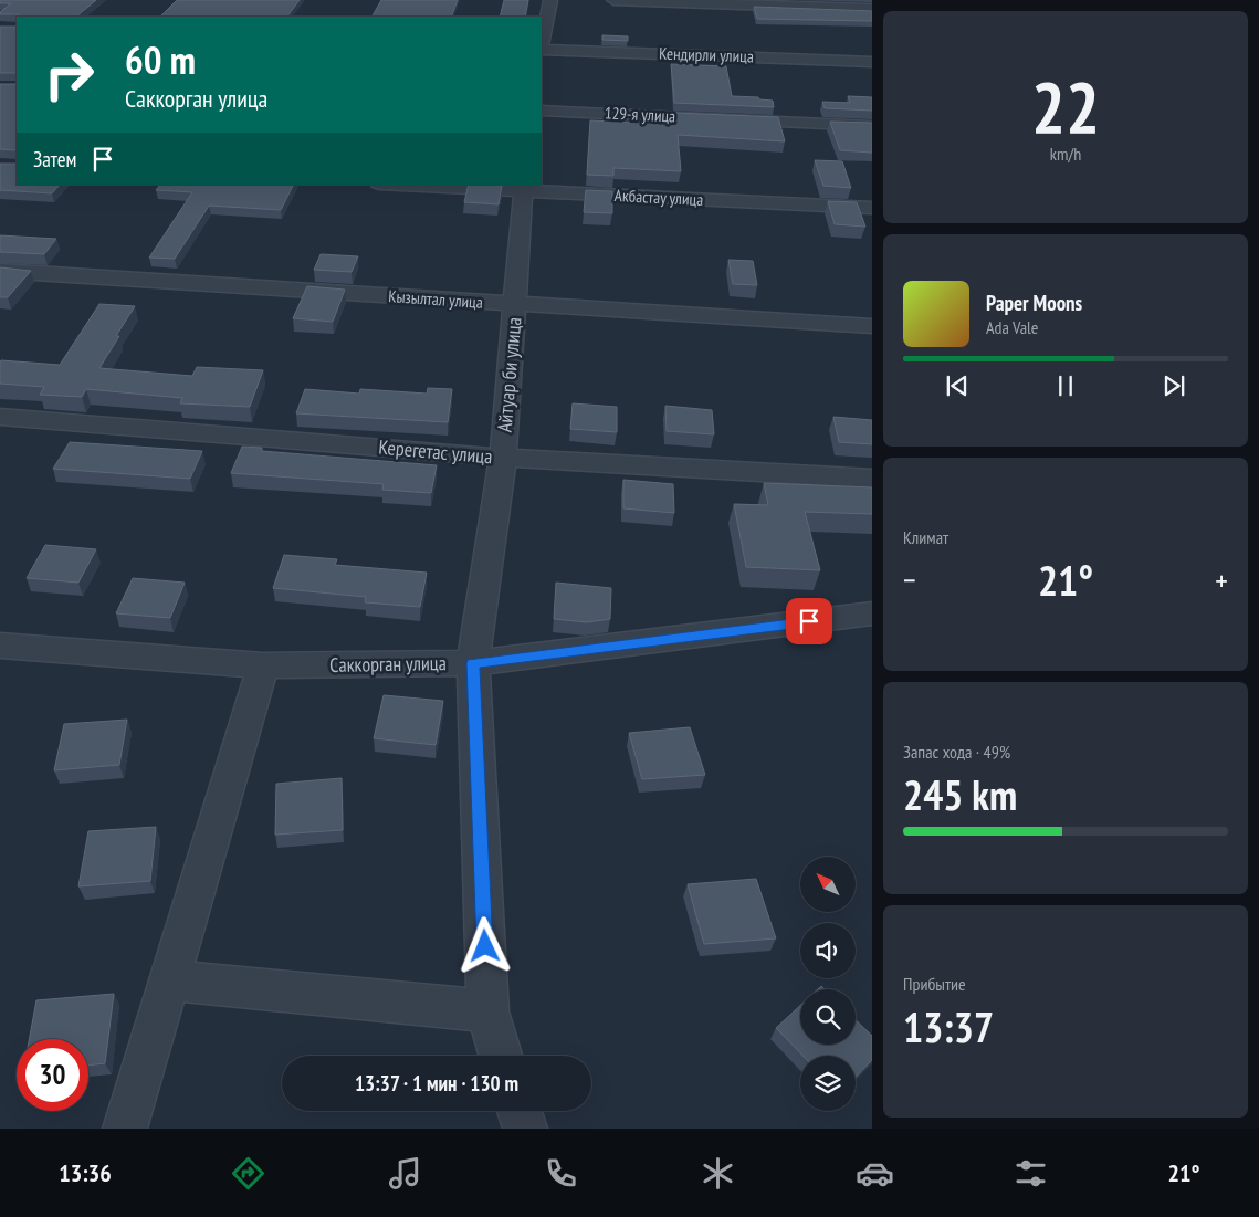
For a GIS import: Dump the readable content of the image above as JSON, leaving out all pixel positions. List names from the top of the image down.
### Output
{
  "streets": {
    "street": [
      "Кендирли улица",
      "129-я улица",
      "Акбастау улица",
      "Кызылтал улица",
      "Айтуар би улица",
      "Керегетас улица",
      "Саккорган улица"
    ]
  },
  "crossings": [
    ["Акбастау улица", "Айтуар би улица"],
    ["Кызылтал улица", "Айтуар би улица"],
    ["Айтуар би улица", "Керегетас улица"],
    ["Айтуар би улица", "Саккорган улица"]
  ],
  "north": "top left",
  "page": {
    "tile": [
      ["22", "km/h"],
      "Климат",
      ["Запас хода · 49%", "245 km"],
      ["Прибытие", "13:37"]
    ],
    "turn": ["60 m", "Саккорган улица"],
    "then": "Затем",
    "song": ["Paper Moons", "Ada Vale"],
    "heat": ["−", "21°", "+"],
    "limit": "30",
    "trip": "13:37 · 1 мин · 130 m",
    "tabs": ["13:36", "21°"]
  }
}
